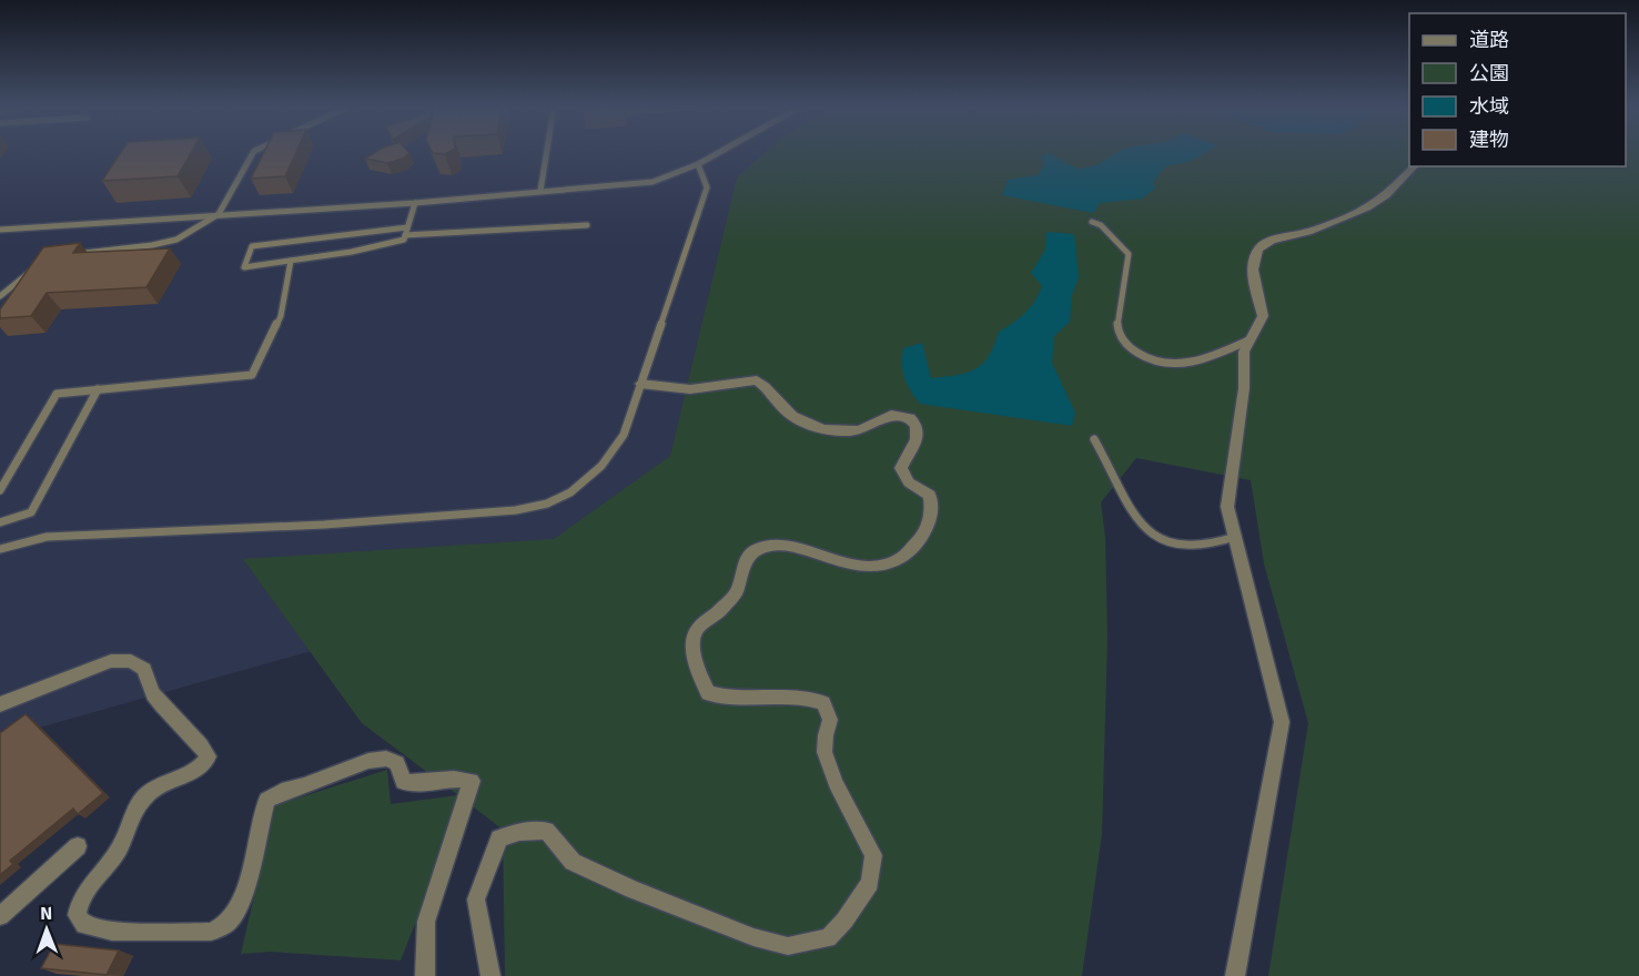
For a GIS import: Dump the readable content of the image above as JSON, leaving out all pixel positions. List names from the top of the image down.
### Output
{
  "legend": [
    "道路",
    "公園",
    "水域",
    "建物"
  ],
  "north": "top"
}
